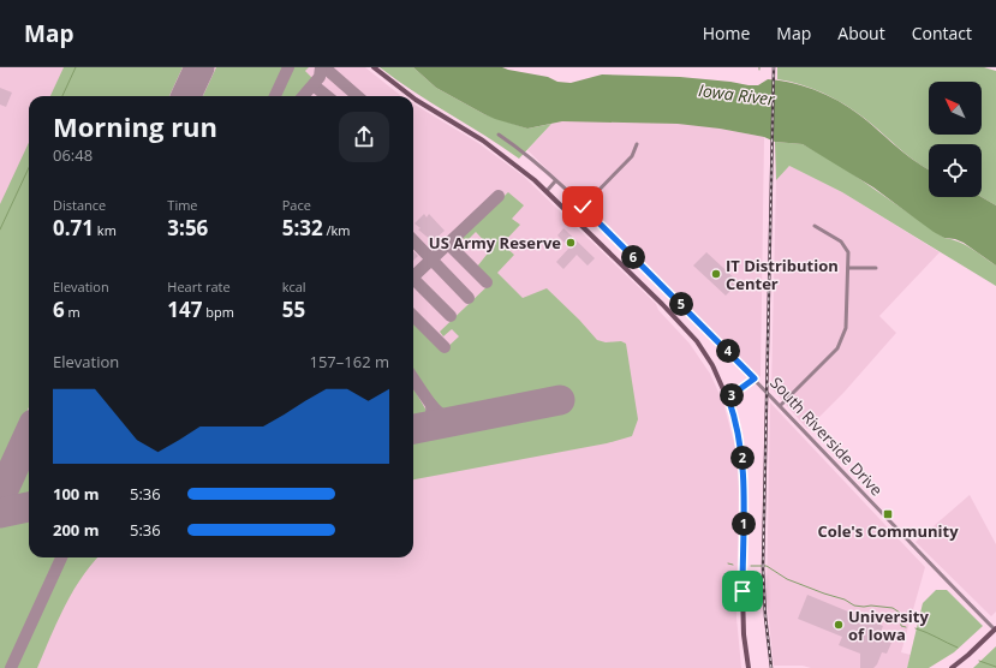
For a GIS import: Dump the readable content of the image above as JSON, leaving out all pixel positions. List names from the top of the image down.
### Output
{
  "streets": {
    "street": ["South Riverside Drive"]
  },
  "water": ["Iowa River"],
  "places": {
    "other": ["US Army Reserve", "IT Distribution Center", "University of Iowa"],
    "transit": ["Cole's Community"]
  },
  "north": "top left",
  "page": {
    "header": "Map",
    "nav": [
      "Home",
      "Map",
      "About",
      "Contact"
    ],
    "heading": ["Morning run", "06:48"],
    "stats": [
      ["Distance", "0.71 km"],
      ["Time", "3:56"],
      ["Pace", "5:32 /km"],
      ["Elevation", "6 m"],
      ["Heart rate", "147 bpm"],
      ["kcal", "55"]
    ],
    "pins": [
      "6",
      "5",
      "4",
      "3",
      "2",
      "1"
    ],
    "chart": ["Elevation", "157–162 m"],
    "list": [
      {
        "name": "100 m",
        "note": "5:36"
      },
      {
        "name": "200 m",
        "note": "5:36"
      }
    ]
  }
}
